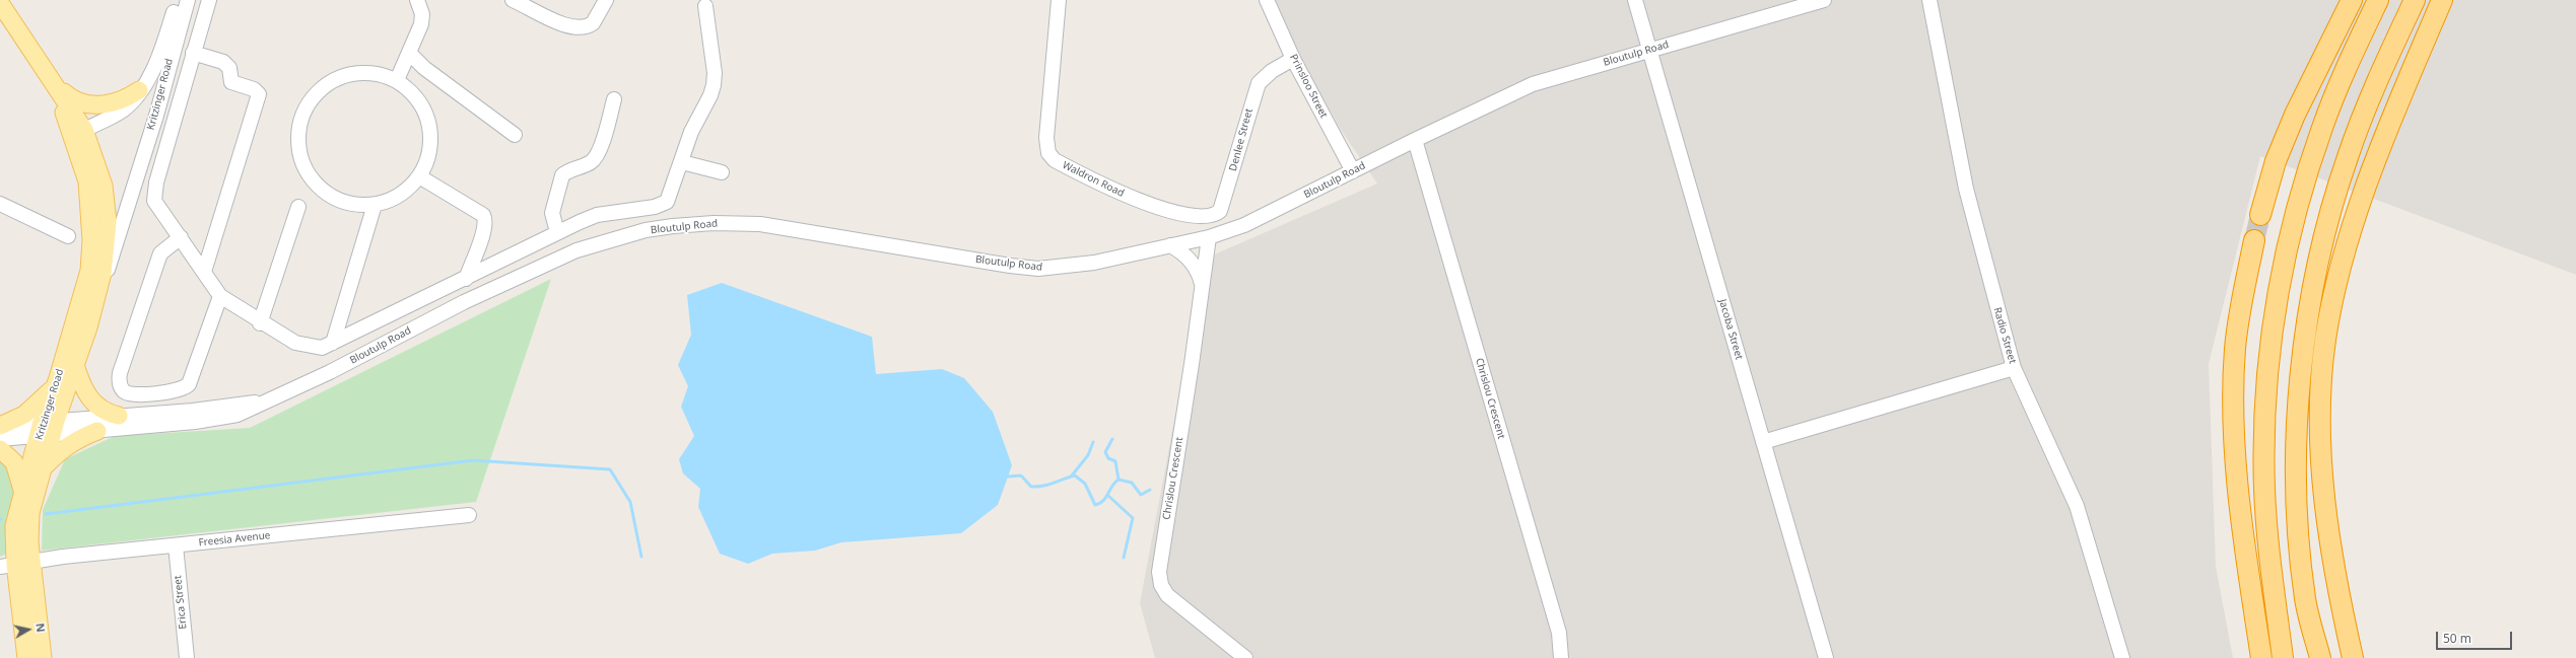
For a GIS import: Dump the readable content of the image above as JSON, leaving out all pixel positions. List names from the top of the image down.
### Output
{
  "streets": {
    "main road": ["Kritzinger Road"],
    "street": [
      "Bloutulp Road",
      "Prinsloo Street",
      "Denlee Street",
      "Waldron Road",
      "Jacoba Street",
      "Radio Street",
      "Chrislou Crescent",
      "Freesia Avenue",
      "Erica Street"
    ]
  },
  "crossings": [
    ["Bloutulp Road", "Prinsloo Street"],
    ["Bloutulp Road", "Kritzinger Road"],
    ["Bloutulp Road", "Jacoba Street"],
    ["Bloutulp Road", "Chrislou Crescent"],
    ["Prinsloo Street", "Denlee Street"],
    ["Kritzinger Road", "Freesia Avenue"],
    ["Denlee Street", "Waldron Road"],
    ["Freesia Avenue", "Erica Street"]
  ],
  "scale_bar": "50 m",
  "north": "right"
}
